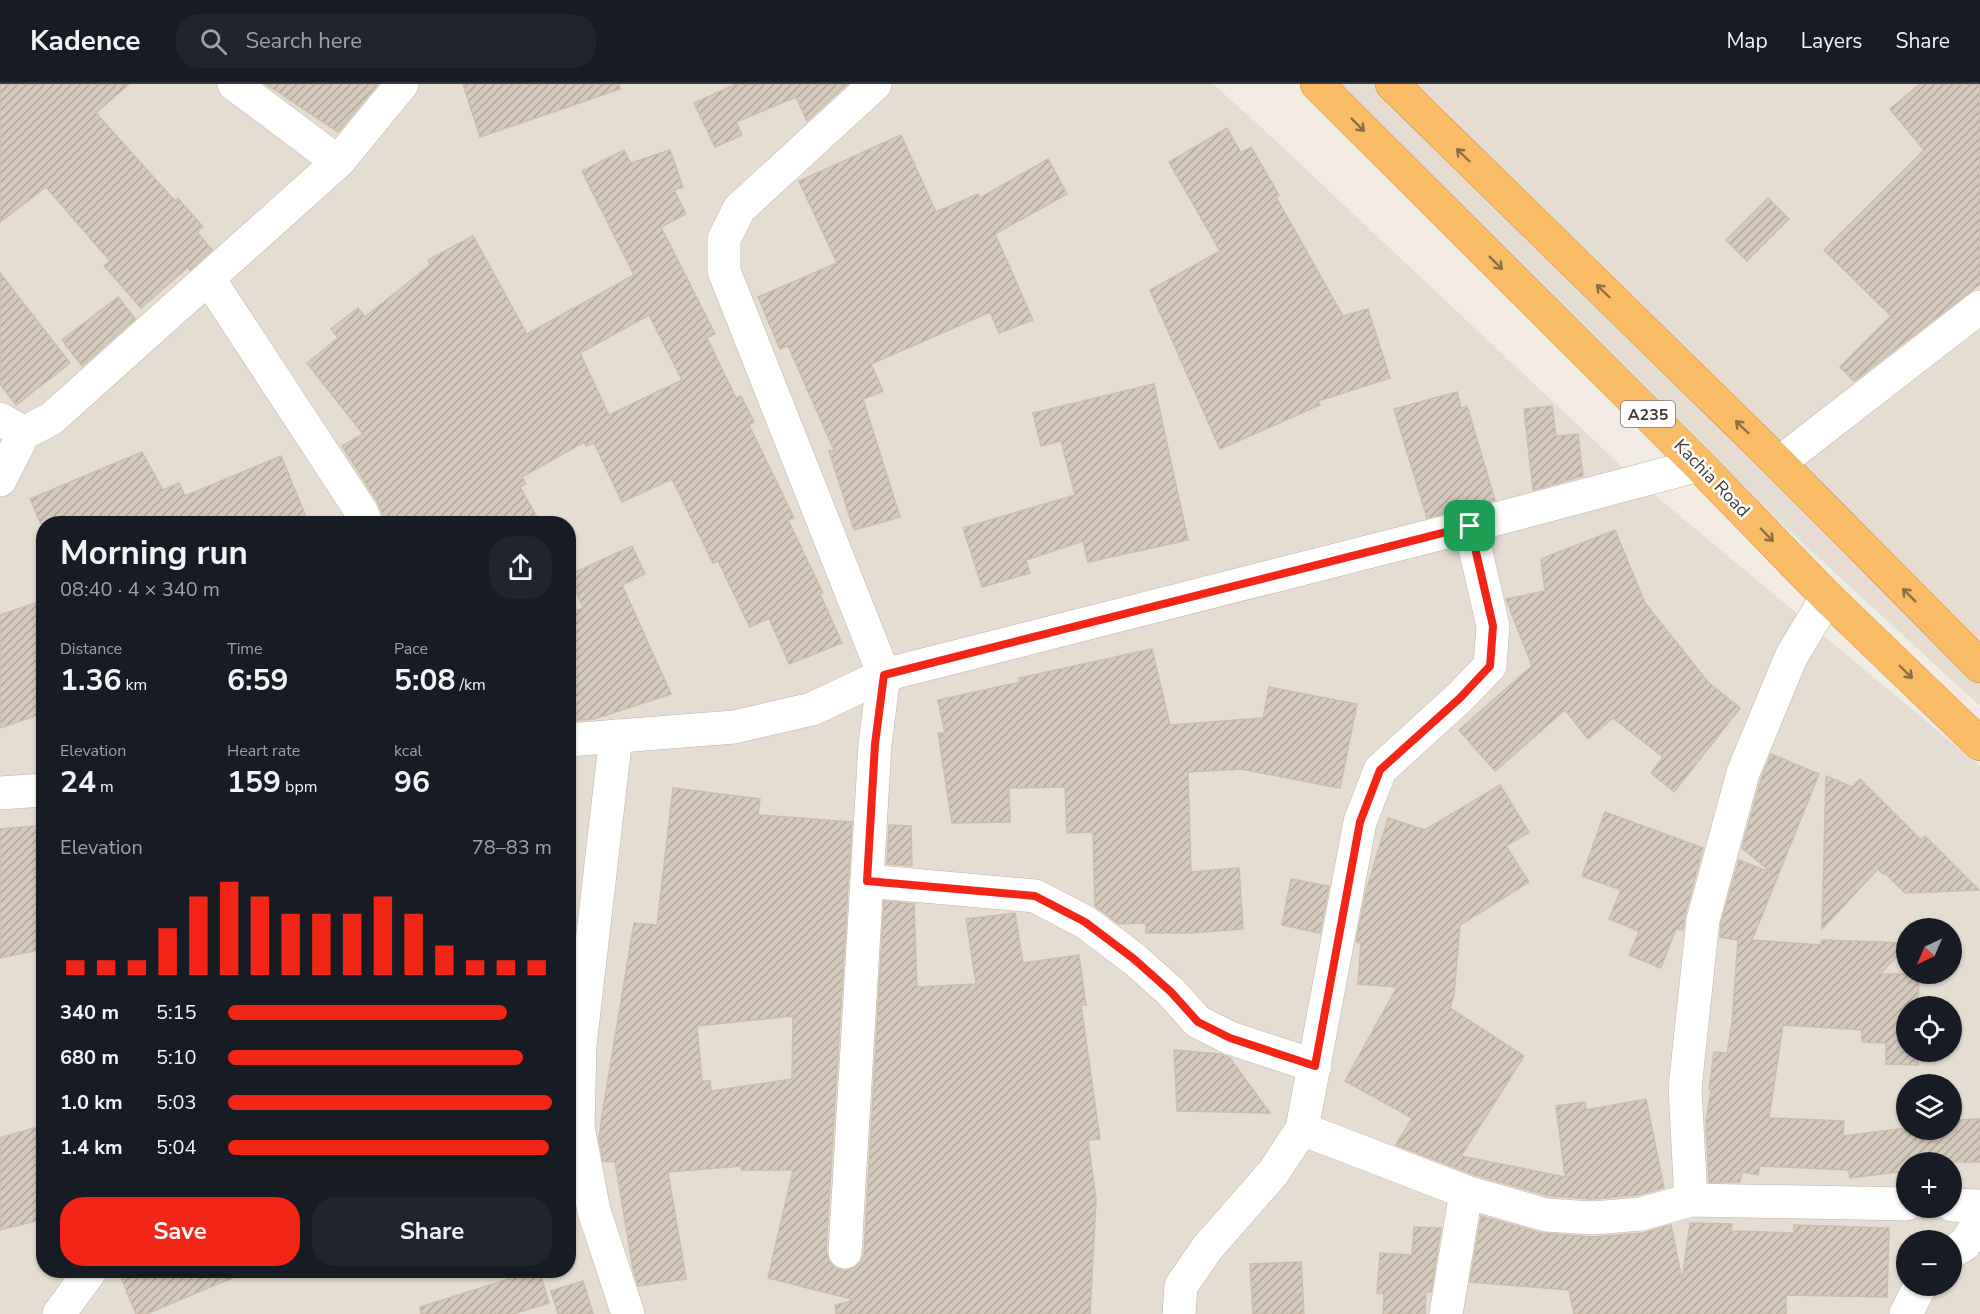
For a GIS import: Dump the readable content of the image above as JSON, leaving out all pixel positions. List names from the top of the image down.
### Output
{
  "streets": {
    "highway": ["A235", "Kachia Road"]
  },
  "north": "bottom left",
  "page": {
    "header": "Kadence",
    "search": "Search here",
    "nav": ["Map", "Layers", "Share"],
    "heading": ["Morning run", "08:40 · 4 × 340 m"],
    "stats": [
      ["Distance", "1.36 km"],
      ["Time", "6:59"],
      ["Pace", "5:08 /km"],
      ["Elevation", "24 m"],
      ["Heart rate", "159 bpm"],
      ["kcal", "96"]
    ],
    "chart": ["Elevation", "78–83 m"],
    "map_buttons": ["+", "−"],
    "list": [
      {
        "name": "340 m",
        "note": "5:15"
      },
      {
        "name": "680 m",
        "note": "5:10"
      },
      {
        "name": "1.0 km",
        "note": "5:03"
      },
      {
        "name": "1.4 km",
        "note": "5:04"
      }
    ],
    "buttons": ["Save", "Share"]
  }
}
